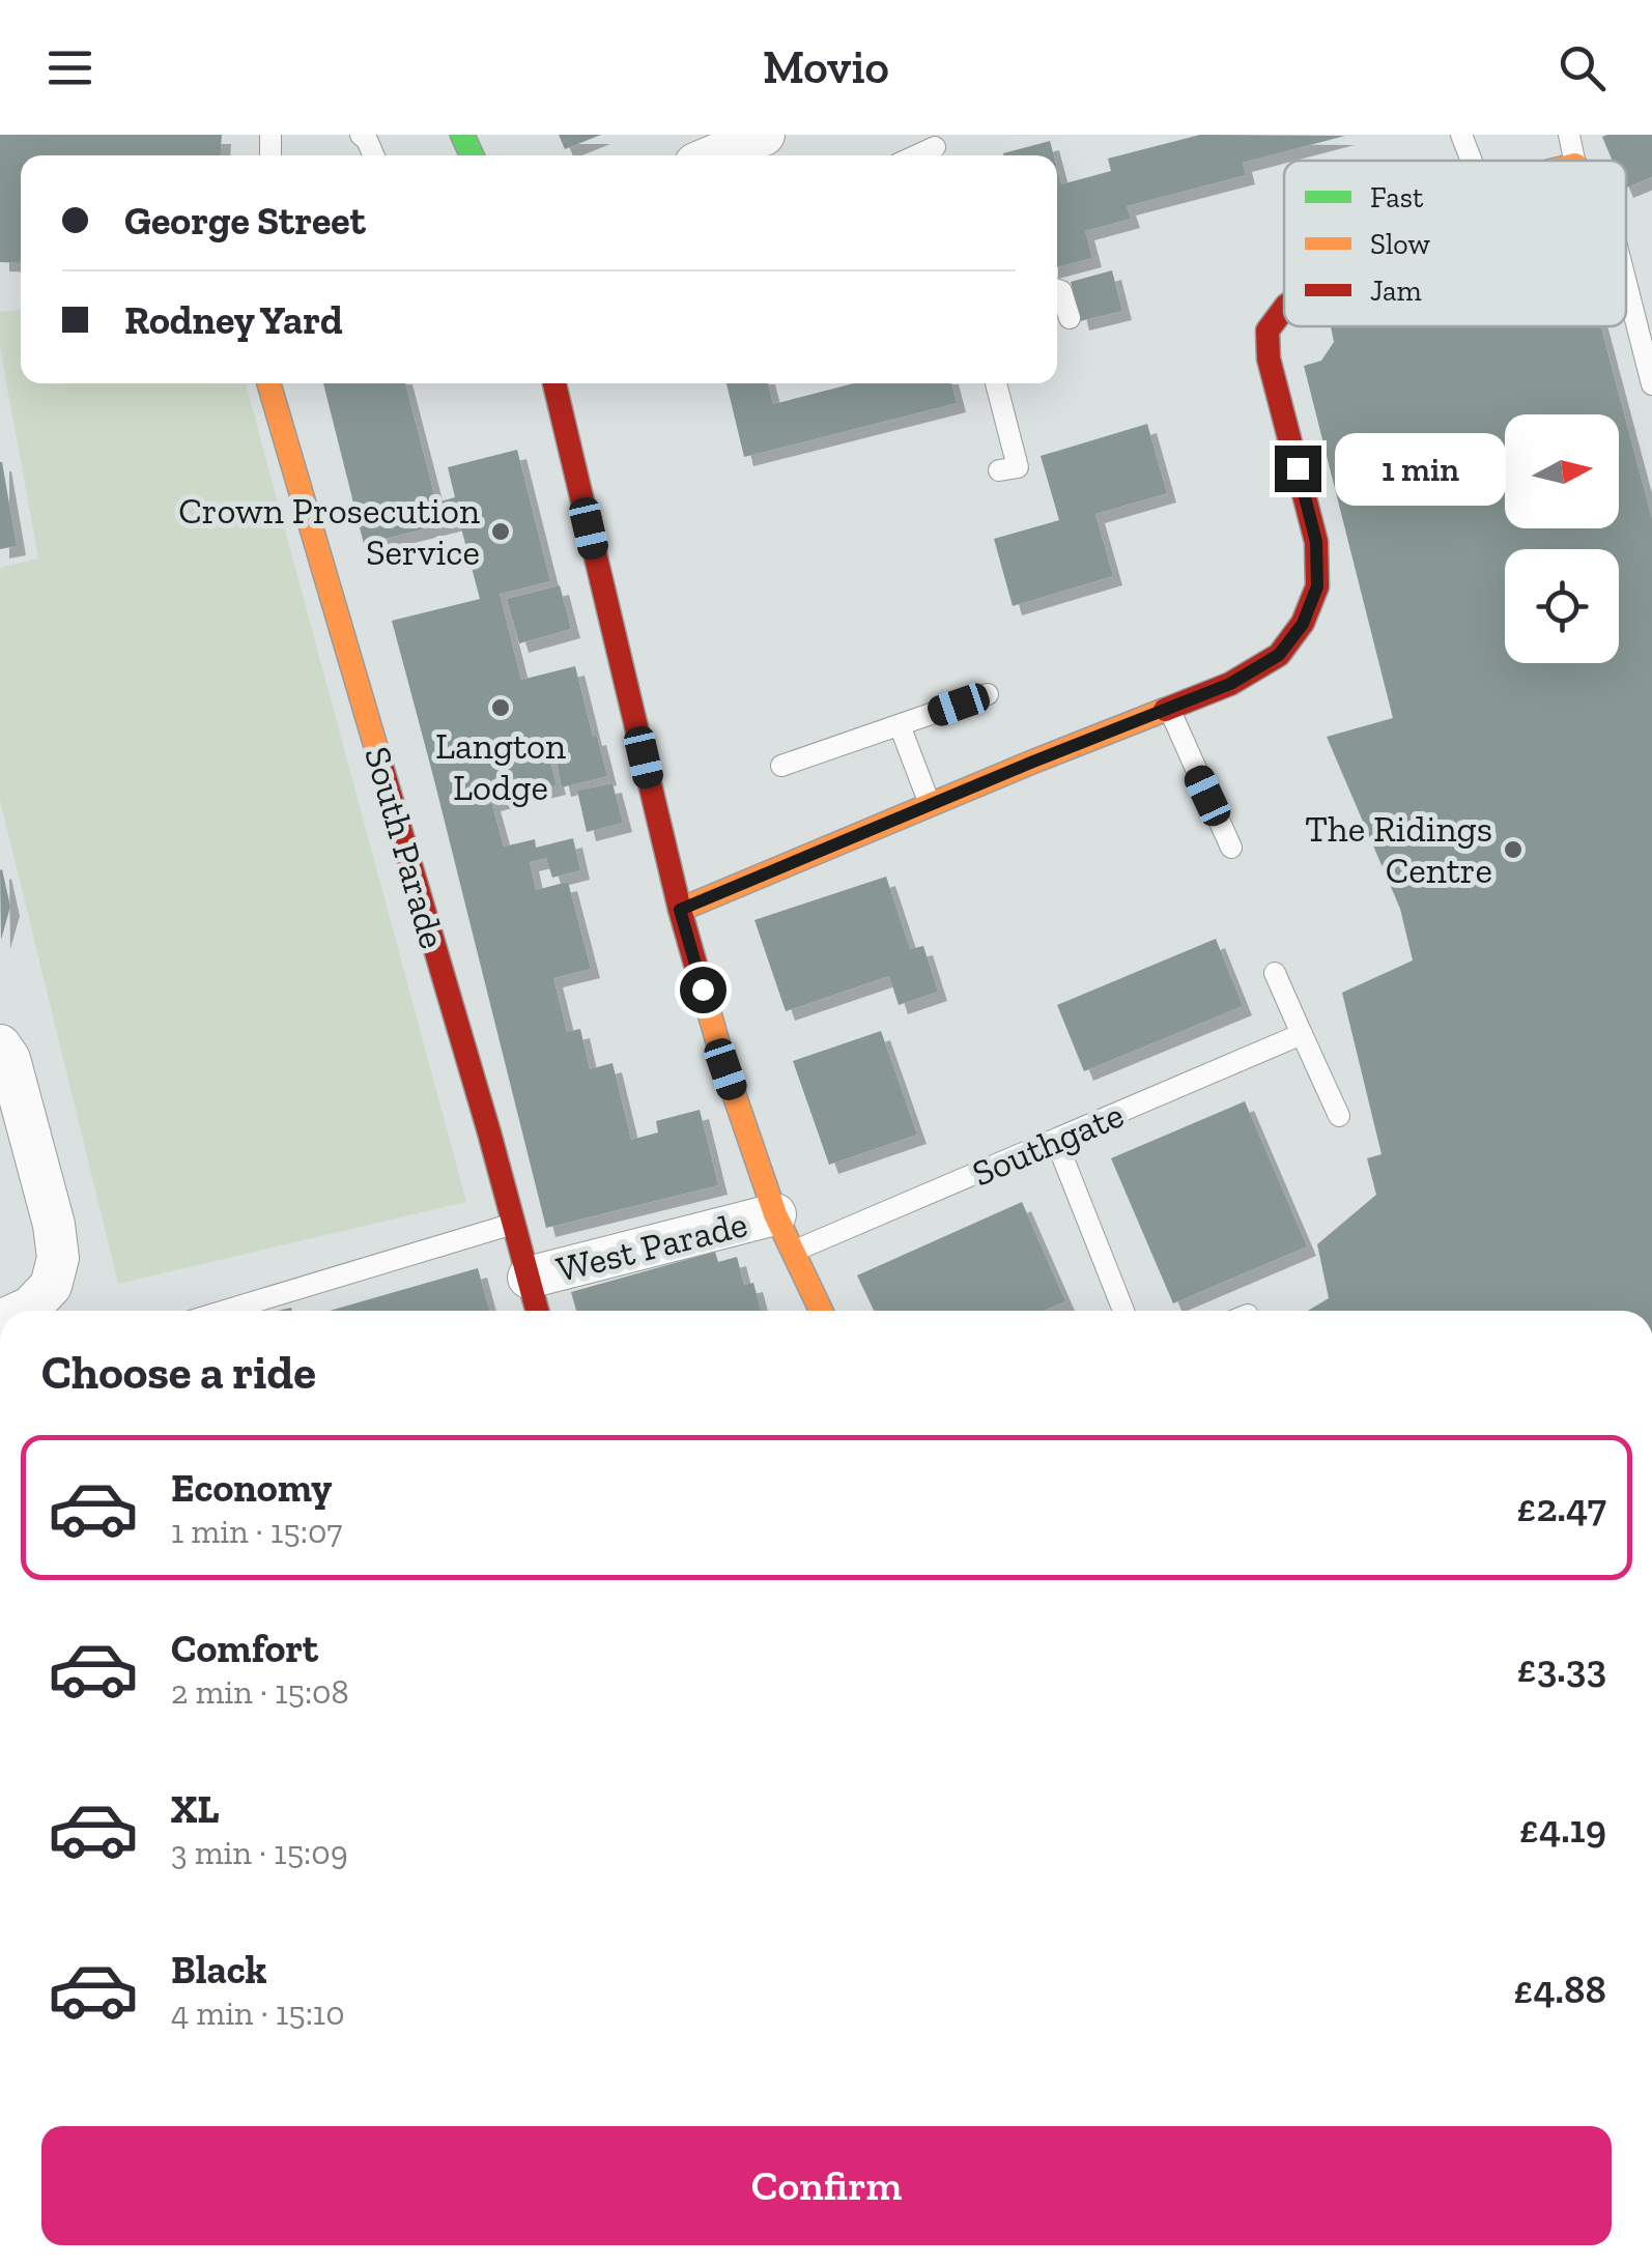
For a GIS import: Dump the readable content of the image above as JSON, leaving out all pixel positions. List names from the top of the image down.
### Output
{
  "streets": {
    "street": ["South Parade", "West Parade"],
    "lane": ["Southgate"]
  },
  "crossings": [
    ["South Parade", "West Parade"]
  ],
  "places": ["Crown Prosecution Service", "Langton Lodge", "The Ridings Centre"],
  "legend": ["Fast", "Slow", "Jam"],
  "north": "right",
  "page": {
    "header": "Movio",
    "banner": ["George Street", "Rodney Yard"],
    "bubble": "1 min",
    "heading": "Choose a ride",
    "list": [
      {
        "name": "Economy",
        "note": "1 min · 15:07",
        "value": "£2.47"
      },
      {
        "name": "Comfort",
        "note": "2 min · 15:08",
        "value": "£3.33"
      },
      {
        "name": "XL",
        "note": "3 min · 15:09",
        "value": "£4.19"
      },
      {
        "name": "Black",
        "note": "4 min · 15:10",
        "value": "£4.88"
      }
    ],
    "buttons": "Confirm"
  }
}
